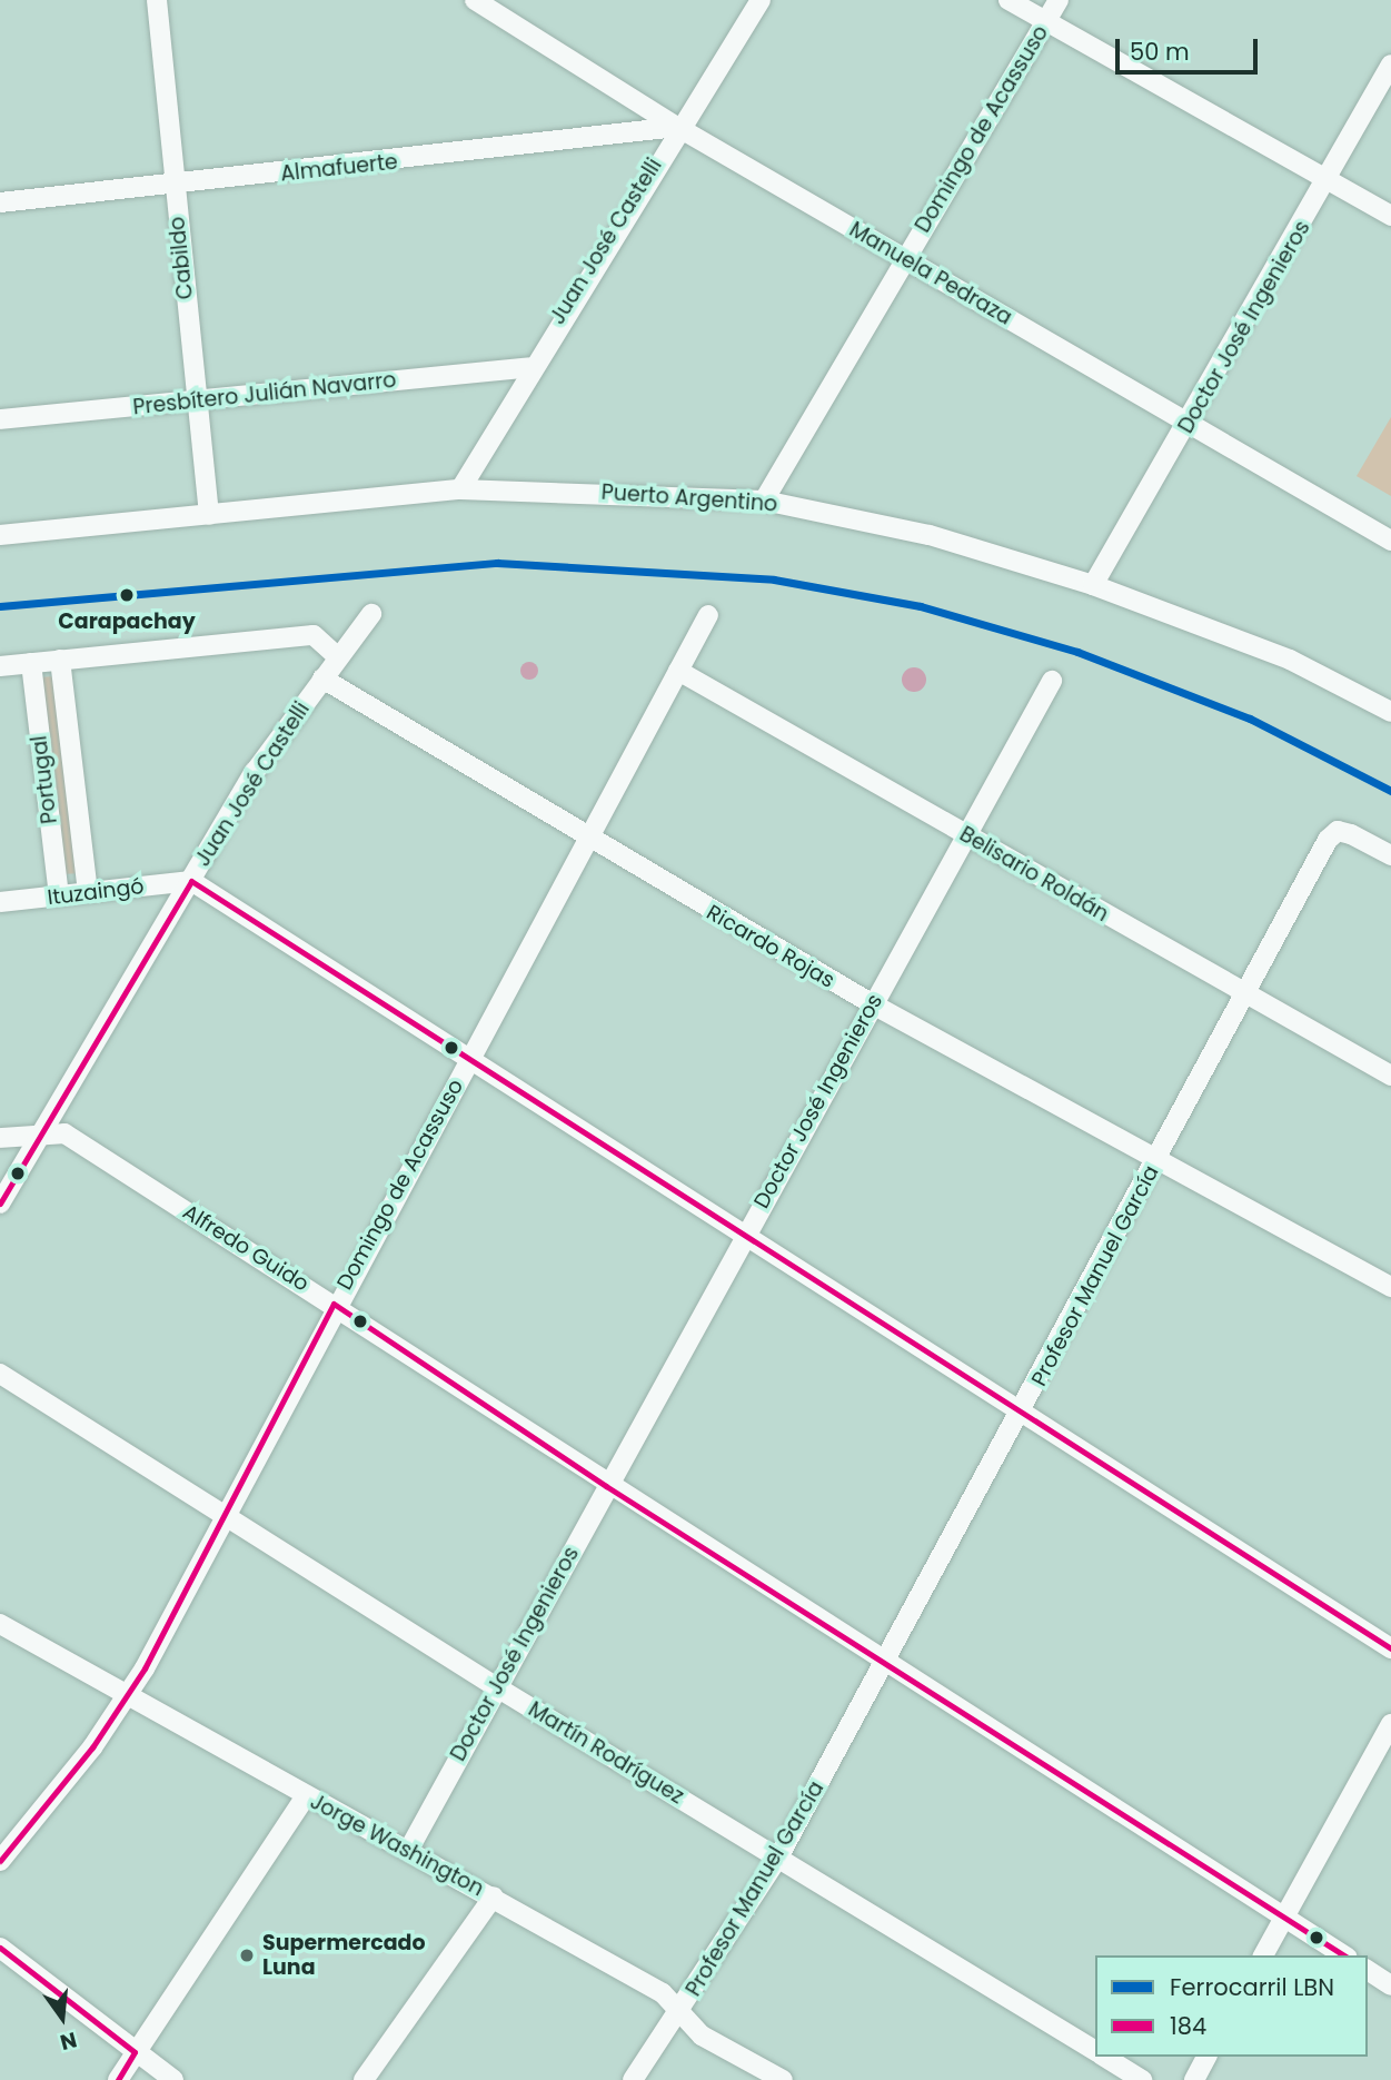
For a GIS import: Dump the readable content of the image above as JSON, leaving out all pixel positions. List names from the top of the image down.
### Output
{
  "streets": {
    "street": [
      "Domingo de Acassuso",
      "Almafuerte",
      "Juan José Castelli",
      "Cabildo",
      "Manuela Pedraza",
      "Doctor José Ingenieros",
      "Presbítero Julián Navarro",
      "Puerto Argentino",
      "Portugal",
      "Belisario Roldán",
      "Ituzaingó",
      "Ricardo Rojas",
      "Alfredo Guido",
      "Profesor Manuel García",
      "Martín Rodríguez",
      "Jorge Washington"
    ]
  },
  "crossings": [
    ["Domingo de Acassuso", "Manuela Pedraza"],
    ["Domingo de Acassuso", "Puerto Argentino"],
    ["Domingo de Acassuso", "Belisario Roldán"],
    ["Domingo de Acassuso", "Ricardo Rojas"],
    ["Domingo de Acassuso", "Alfredo Guido"],
    ["Domingo de Acassuso", "Martín Rodríguez"],
    ["Domingo de Acassuso", "Jorge Washington"],
    ["Almafuerte", "Juan José Castelli"],
    ["Almafuerte", "Cabildo"],
    ["Almafuerte", "Manuela Pedraza"],
    ["Juan José Castelli", "Manuela Pedraza"],
    ["Juan José Castelli", "Presbítero Julián Navarro"],
    ["Juan José Castelli", "Puerto Argentino"],
    ["Juan José Castelli", "Ituzaingó"],
    ["Juan José Castelli", "Ricardo Rojas"],
    ["Juan José Castelli", "Alfredo Guido"],
    ["Cabildo", "Presbítero Julián Navarro"],
    ["Cabildo", "Puerto Argentino"],
    ["Manuela Pedraza", "Doctor José Ingenieros"],
    ["Doctor José Ingenieros", "Puerto Argentino"],
    ["Doctor José Ingenieros", "Belisario Roldán"],
    ["Doctor José Ingenieros", "Ricardo Rojas"],
    ["Doctor José Ingenieros", "Alfredo Guido"],
    ["Doctor José Ingenieros", "Martín Rodríguez"],
    ["Doctor José Ingenieros", "Jorge Washington"],
    ["Portugal", "Ituzaingó"],
    ["Belisario Roldán", "Profesor Manuel García"],
    ["Ricardo Rojas", "Profesor Manuel García"],
    ["Alfredo Guido", "Profesor Manuel García"],
    ["Profesor Manuel García", "Martín Rodríguez"],
    ["Profesor Manuel García", "Jorge Washington"]
  ],
  "places": ["Carapachay", "Supermercado Luna"],
  "lines": ["rail line LBN", "transit line 184"],
  "legend": ["Ferrocarril LBN", "184"],
  "scale_bar": "50 m",
  "north": "bottom"
}
